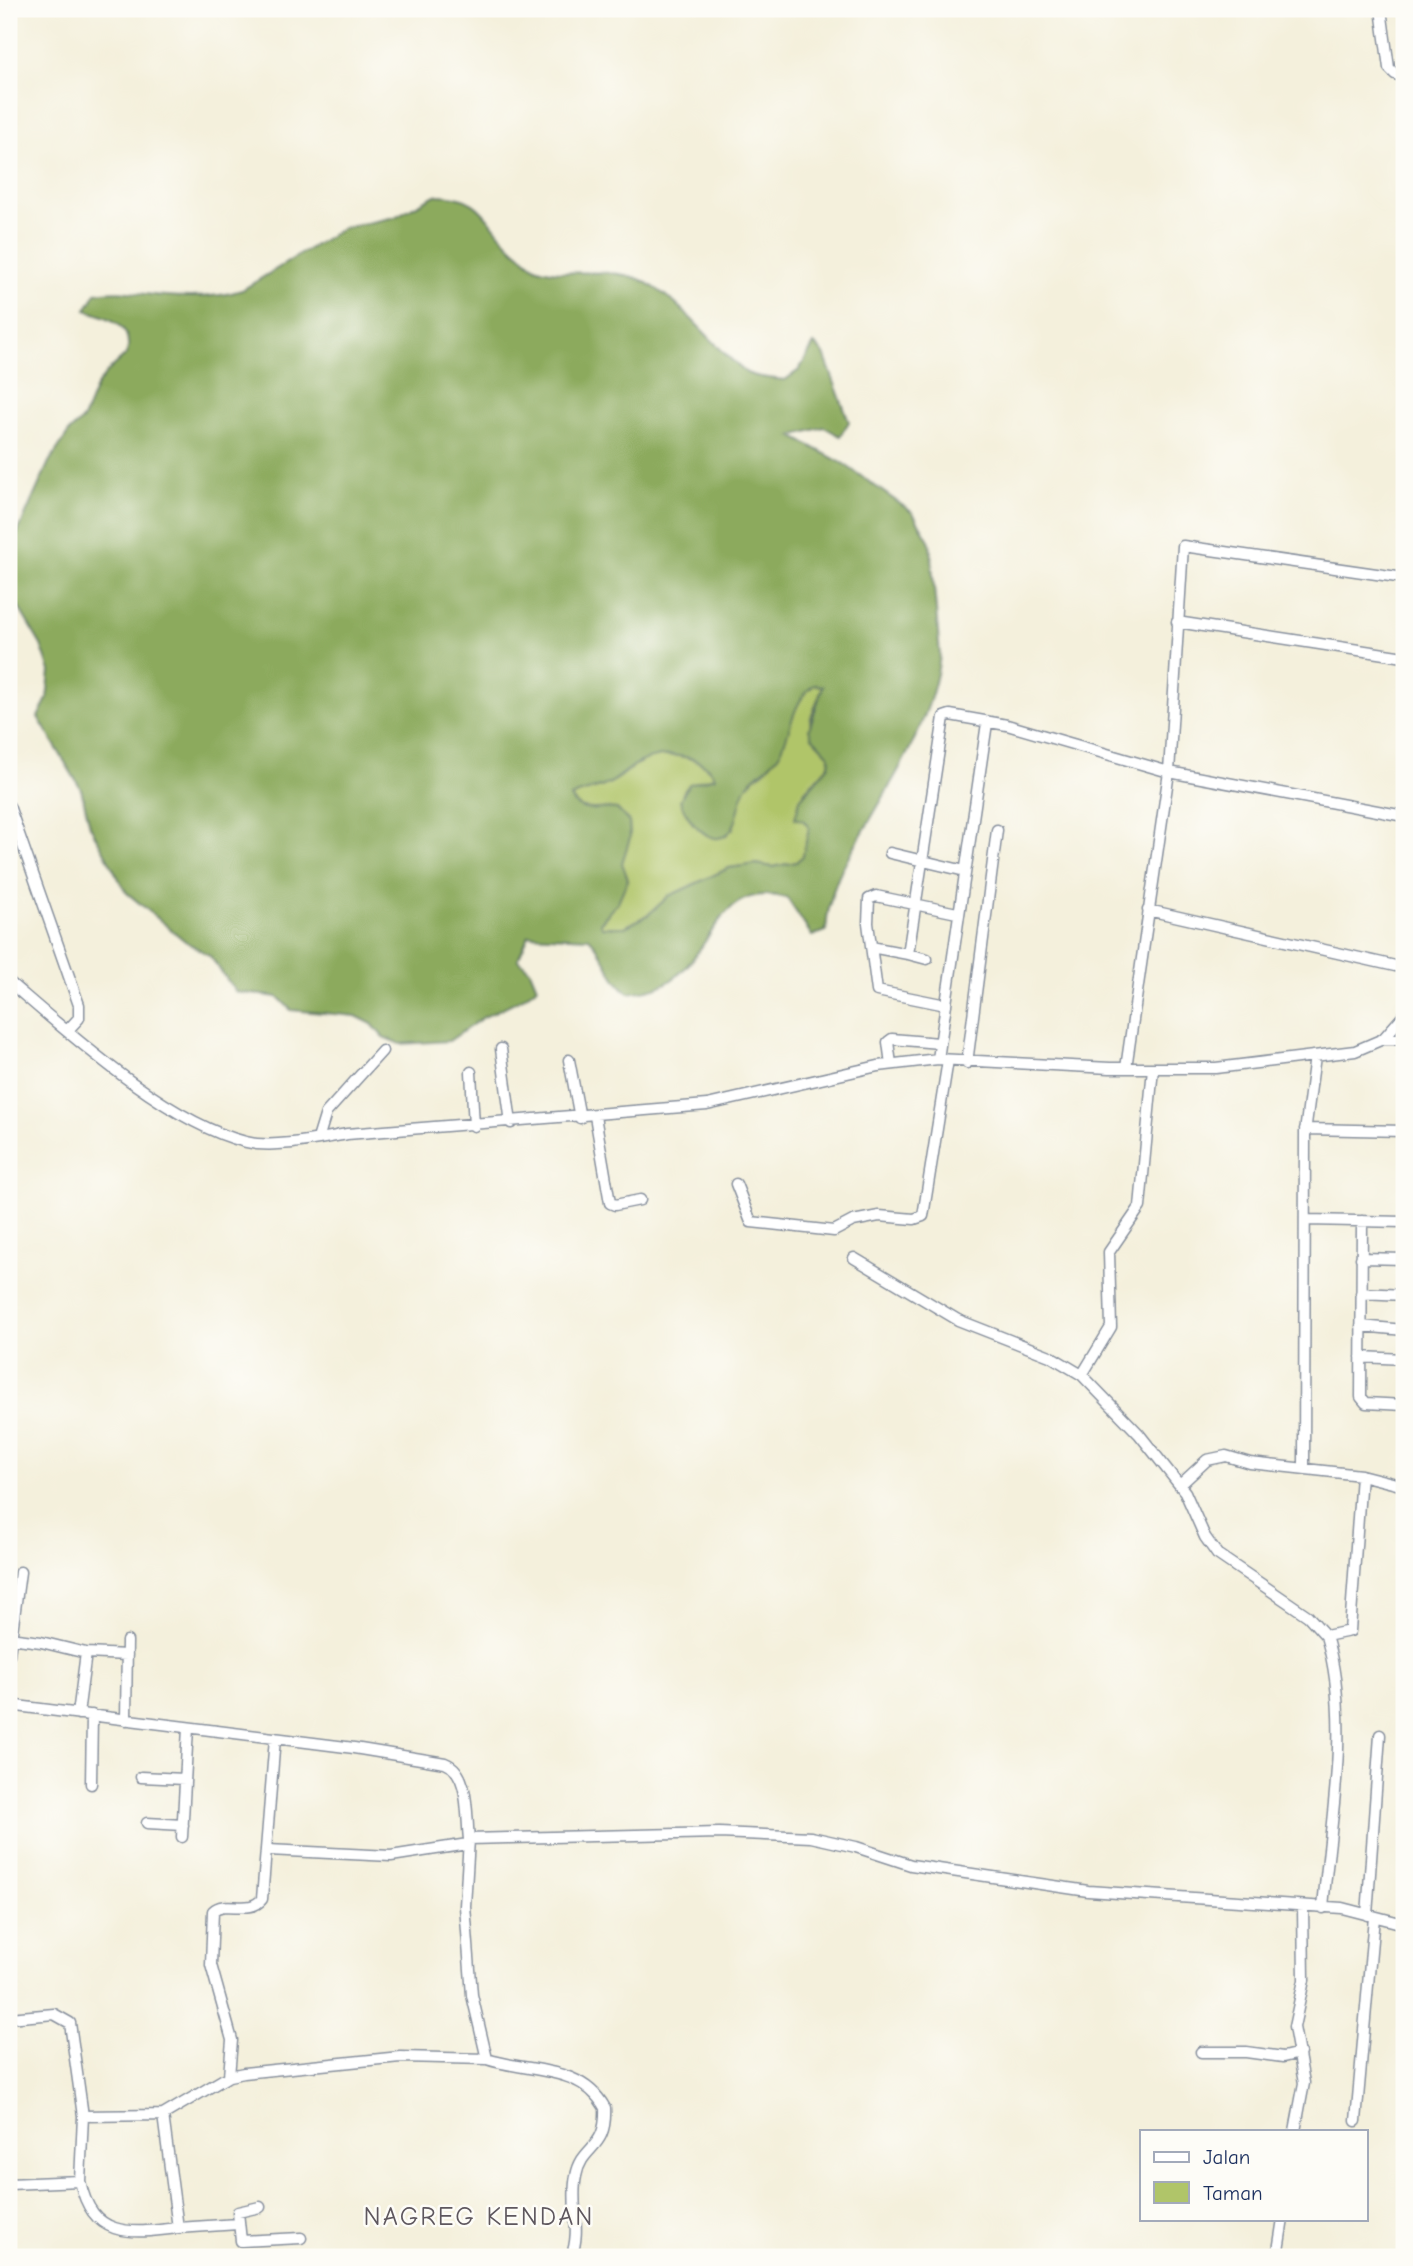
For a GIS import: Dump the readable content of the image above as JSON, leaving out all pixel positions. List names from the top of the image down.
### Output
{
  "districts": ["NAGREG KENDAN"],
  "legend": ["Jalan", "Taman"]
}
